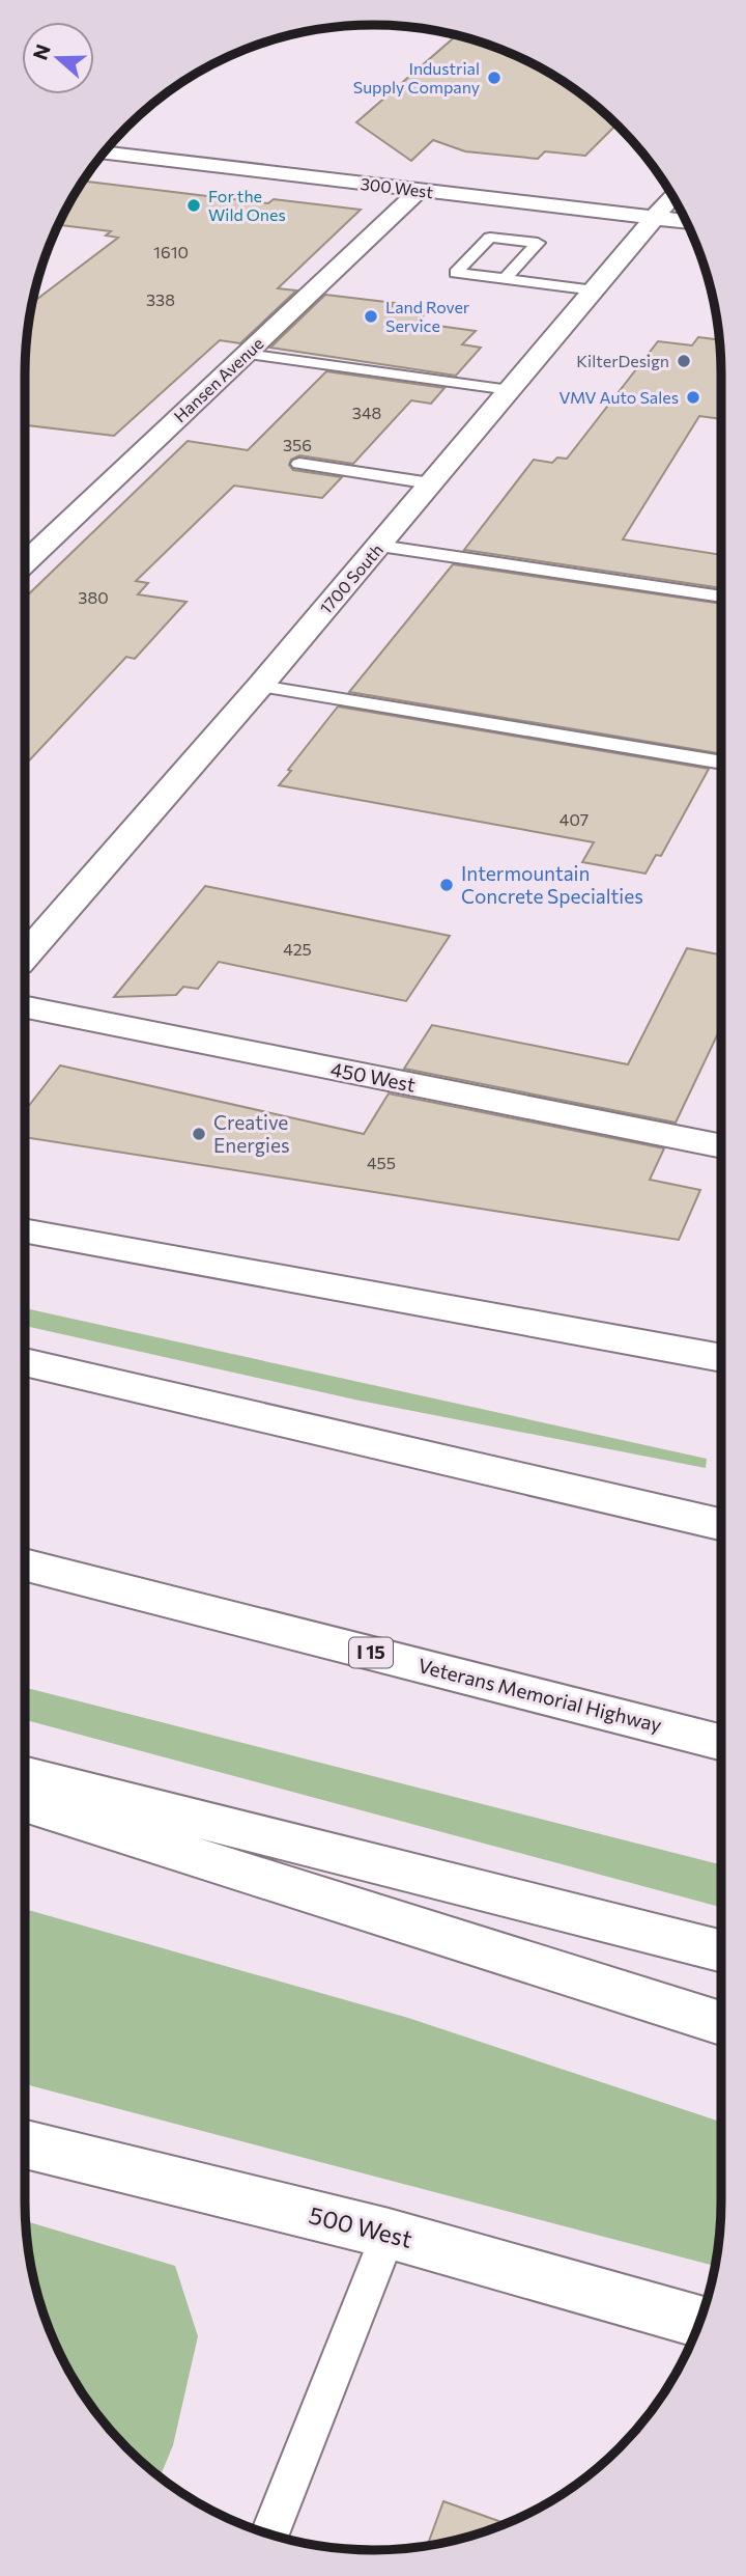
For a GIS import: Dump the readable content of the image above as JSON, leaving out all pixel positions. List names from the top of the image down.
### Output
{
  "streets": {
    "main road": [
      "300 West",
      "Hansen Avenue",
      "1700 South",
      "450 West",
      "I 15",
      "Veterans Memorial Highway",
      "500 West"
    ]
  },
  "crossings": [
    ["300 West", "Hansen Avenue"],
    ["300 West", "1700 South"]
  ],
  "places": [
    "Industrial Supply Company",
    "For the Wild Ones",
    "Land Rover Service",
    "KilterDesign",
    "VMV Auto Sales",
    "Intermountain Concrete Specialties",
    "Creative Energies"
  ],
  "house_numbers": [
    "1610",
    "338",
    "348",
    "356",
    "380",
    "407",
    "425",
    "455"
  ],
  "north": "left"
}
